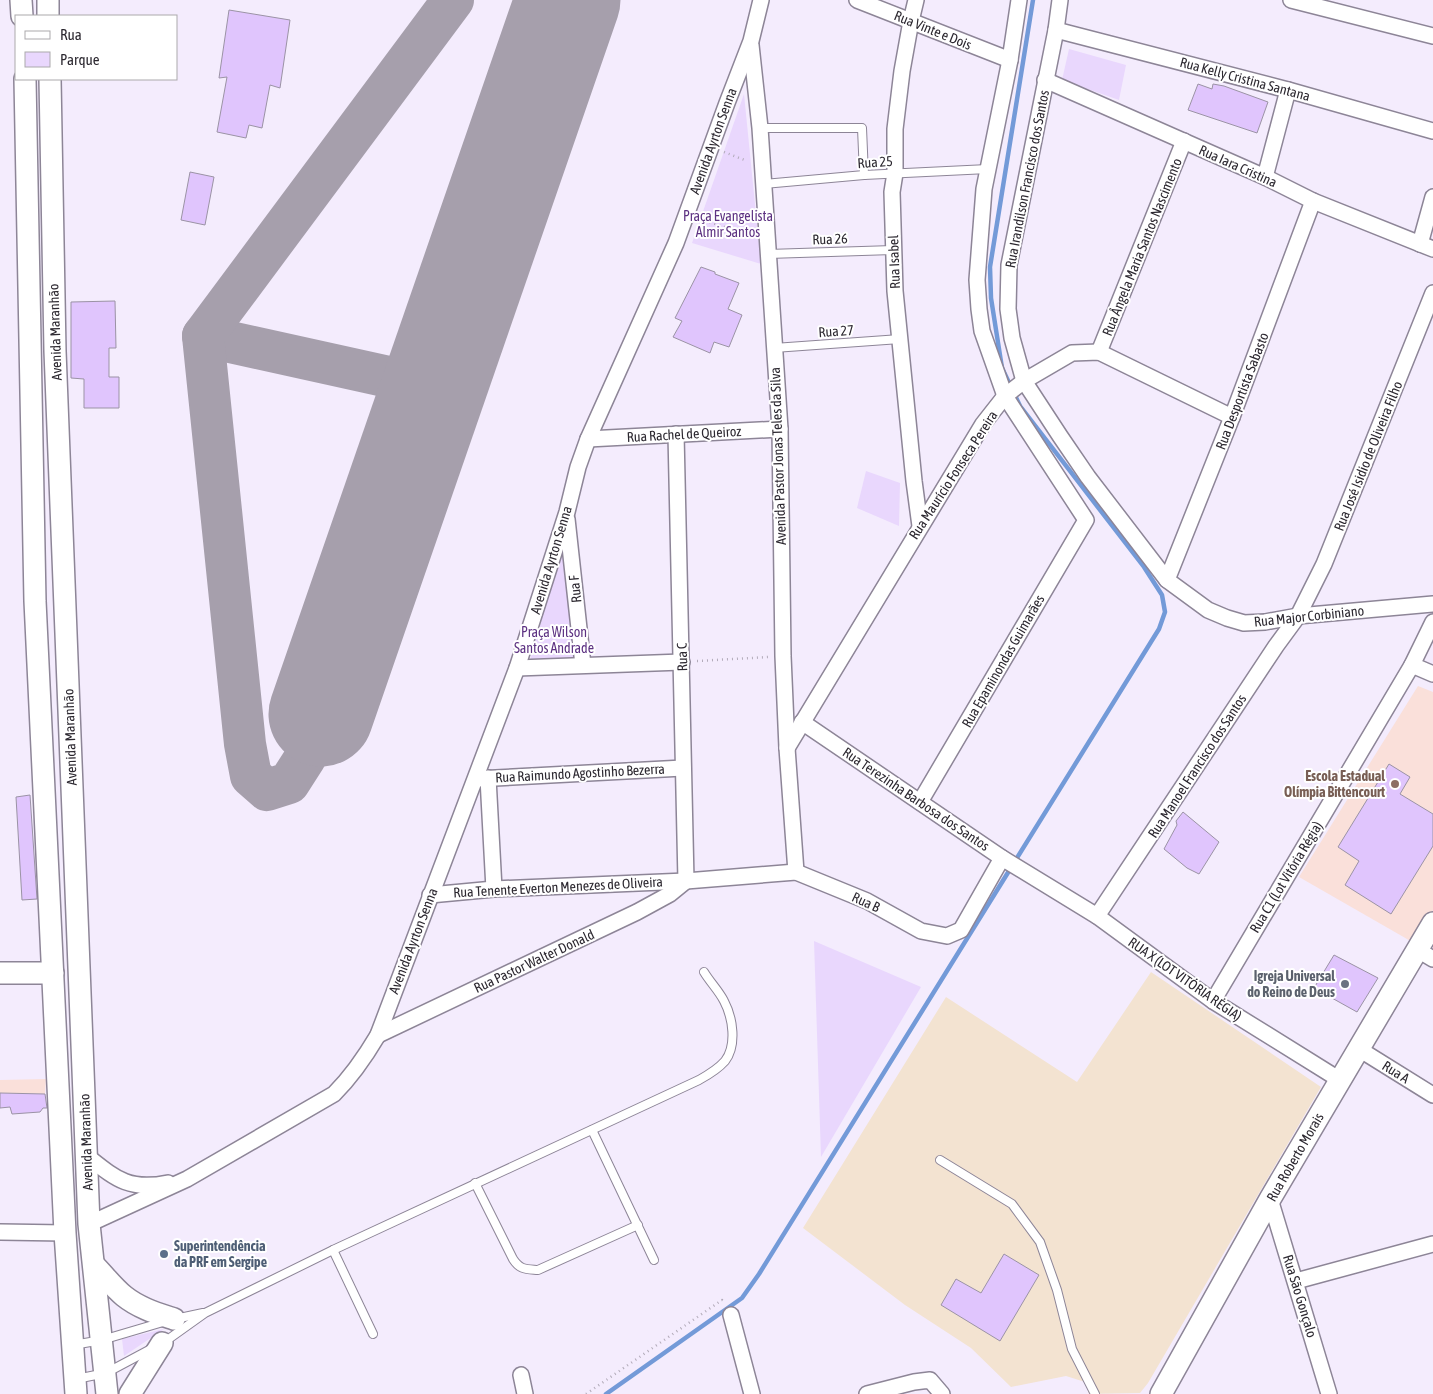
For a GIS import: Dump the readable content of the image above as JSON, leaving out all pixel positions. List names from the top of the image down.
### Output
{
  "streets": {
    "main road": ["Avenida Maranhão", "Rua Roberto Morais"],
    "street": [
      "Rua Vinte e Dois",
      "Rua Kelly Cristina Santana",
      "Avenida Ayrton Senna",
      "Rua Iara Cristina",
      "Rua Irandilson Francisco dos Santos",
      "Rua Ângela Maria Santos Nascimento",
      "Rua Isabel",
      "Rua Desportista Sabasto",
      "Rua Rachel de Queiroz",
      "Avenida Pastor Jonas Teles da Silva",
      "Rua José Isidio de Oliveira Filho",
      "Rua Maurício Fonseca Pereira",
      "Rua F",
      "Rua Major Corbiniano",
      "Rua C",
      "Rua Epaminondas Guimarães",
      "Rua Manoel Francisco dos Santos",
      "Rua Raimundo Agostinho Bezerra",
      "Rua Terezinha Barbosa dos Santos",
      "Rua C1 (Lot Vitória Régia)",
      "Rua Tenente Everton Menezes de Oliveira",
      "Rua B",
      "Rua Pastor Walter Donald",
      "RUA X (LOT VITÓRIA RÉGIA)",
      "Rua A",
      "Rua São Gonçalo"
    ],
    "lane": ["Rua 25", "Rua 26", "Rua 27"]
  },
  "crossings": [
    ["Rua Vinte e Dois", "Rua Isabel"],
    ["Rua Kelly Cristina Santana", "Rua Irandilson Francisco dos Santos"],
    ["Avenida Ayrton Senna", "Avenida Maranhão"],
    ["Avenida Ayrton Senna", "Rua Rachel de Queiroz"],
    ["Avenida Ayrton Senna", "Avenida Pastor Jonas Teles da Silva"],
    ["Avenida Ayrton Senna", "Rua F"],
    ["Avenida Ayrton Senna", "Rua Raimundo Agostinho Bezerra"],
    ["Avenida Ayrton Senna", "Rua Tenente Everton Menezes de Oliveira"],
    ["Avenida Ayrton Senna", "Rua Pastor Walter Donald"],
    ["Rua 25", "Rua Isabel"],
    ["Rua 25", "Avenida Pastor Jonas Teles da Silva"],
    ["Rua Iara Cristina", "Rua Irandilson Francisco dos Santos"],
    ["Rua Iara Cristina", "Rua Ângela Maria Santos Nascimento"],
    ["Rua Iara Cristina", "Rua Desportista Sabasto"],
    ["Rua Irandilson Francisco dos Santos", "Rua Desportista Sabasto"],
    ["Rua Irandilson Francisco dos Santos", "Rua Maurício Fonseca Pereira"],
    ["Rua Irandilson Francisco dos Santos", "Rua Major Corbiniano"],
    ["Rua 26", "Rua Isabel"],
    ["Rua 26", "Avenida Pastor Jonas Teles da Silva"],
    ["Rua Ângela Maria Santos Nascimento", "Rua Maurício Fonseca Pereira"],
    ["Rua Isabel", "Rua 27"],
    ["Rua Isabel", "Rua Maurício Fonseca Pereira"],
    ["Rua 27", "Avenida Pastor Jonas Teles da Silva"],
    ["Rua Desportista Sabasto", "Rua Maurício Fonseca Pereira"],
    ["Rua Desportista Sabasto", "Rua Major Corbiniano"],
    ["Rua Rachel de Queiroz", "Avenida Pastor Jonas Teles da Silva"],
    ["Rua Rachel de Queiroz", "Rua C"],
    ["Avenida Pastor Jonas Teles da Silva", "Rua Maurício Fonseca Pereira"],
    ["Avenida Pastor Jonas Teles da Silva", "Rua B"],
    ["Rua José Isidio de Oliveira Filho", "Rua Major Corbiniano"],
    ["Rua José Isidio de Oliveira Filho", "Rua Manoel Francisco dos Santos"],
    ["Rua Maurício Fonseca Pereira", "Rua Epaminondas Guimarães"],
    ["Rua Maurício Fonseca Pereira", "Rua Terezinha Barbosa dos Santos"],
    ["Rua Major Corbiniano", "Rua Manoel Francisco dos Santos"],
    ["Rua C", "Rua Raimundo Agostinho Bezerra"],
    ["Rua C", "Rua Tenente Everton Menezes de Oliveira"],
    ["Rua C", "Rua B"],
    ["Rua C", "Rua Pastor Walter Donald"],
    ["Rua Epaminondas Guimarães", "Rua Terezinha Barbosa dos Santos"],
    ["Rua Manoel Francisco dos Santos", "RUA X (LOT VITÓRIA RÉGIA)"],
    ["Rua Terezinha Barbosa dos Santos", "Rua B"],
    ["Rua Terezinha Barbosa dos Santos", "RUA X (LOT VITÓRIA RÉGIA)"],
    ["Rua C1 (Lot Vitória Régia)", "RUA X (LOT VITÓRIA RÉGIA)"],
    ["Rua Tenente Everton Menezes de Oliveira", "Rua B"],
    ["Rua Tenente Everton Menezes de Oliveira", "Rua Pastor Walter Donald"],
    ["Rua B", "Rua Pastor Walter Donald"],
    ["RUA X (LOT VITÓRIA RÉGIA)", "Rua Roberto Morais"],
    ["Rua A", "Rua Roberto Morais"],
    ["Rua Roberto Morais", "Rua São Gonçalo"]
  ],
  "parks": ["Praça Evangelista Almir Santos", "Praça Wilson Santos Andrade"],
  "places": ["Escola Estadual Olímpia Bittencourt", "Igreja Universal do Reino de Deus", "Superintendência da PRF em Sergipe"],
  "legend": ["Rua", "Parque"]
}
